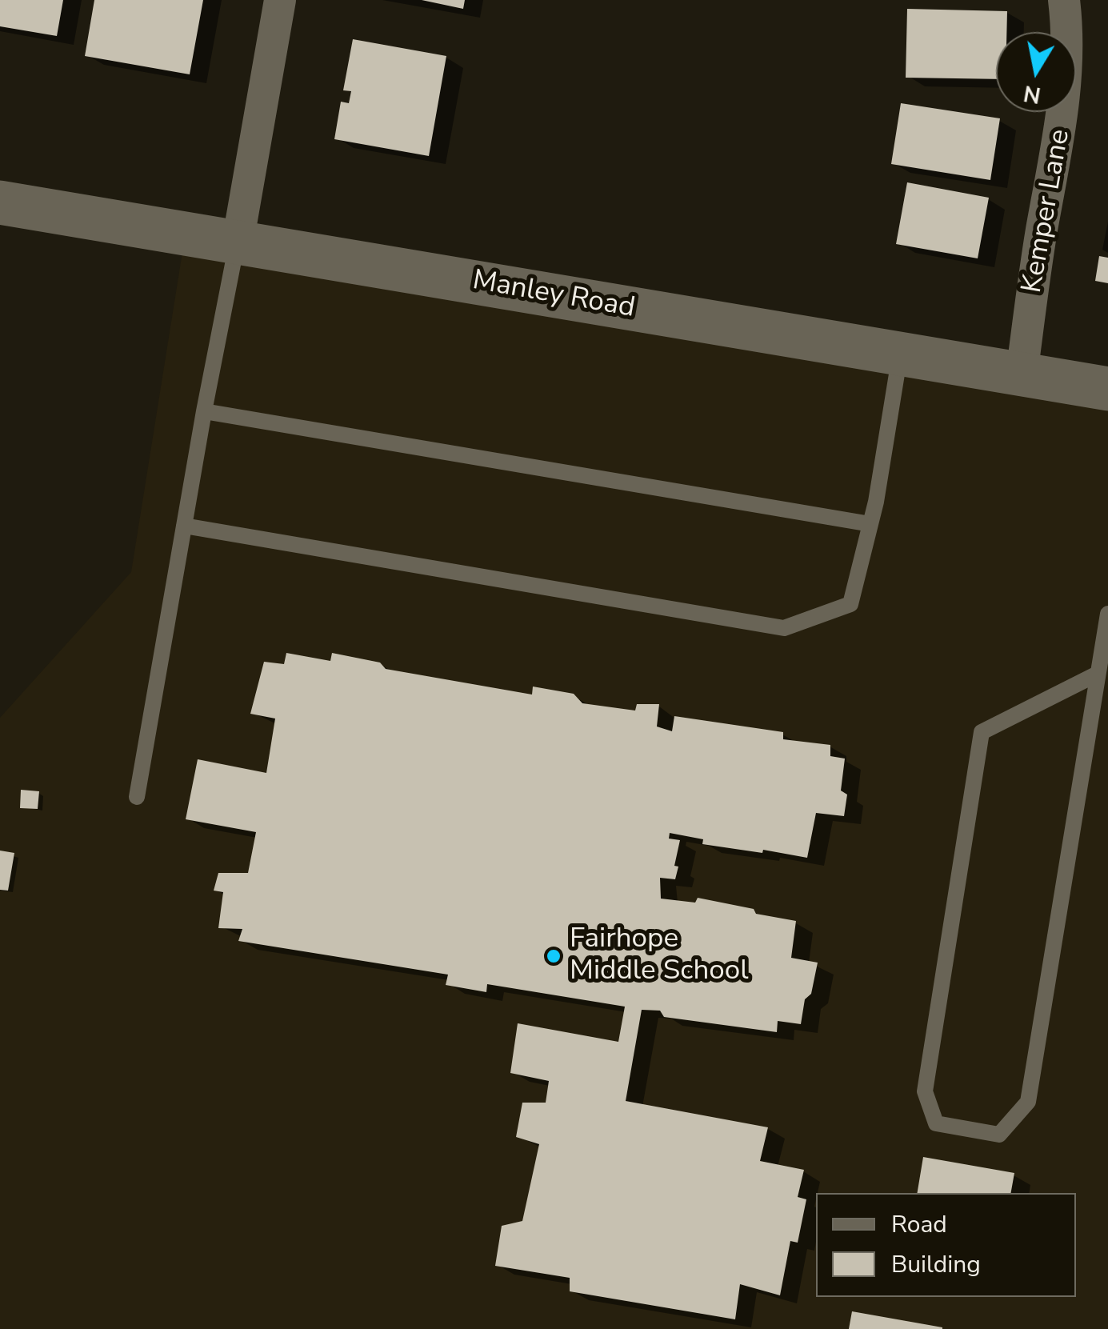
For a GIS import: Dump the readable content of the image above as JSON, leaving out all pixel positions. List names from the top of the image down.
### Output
{
  "streets": {
    "street": ["Kemper Lane", "Manley Road"]
  },
  "crossings": [
    ["Kemper Lane", "Manley Road"]
  ],
  "places": ["Fairhope Middle School"],
  "legend": ["Road", "Building"],
  "north": "bottom"
}
